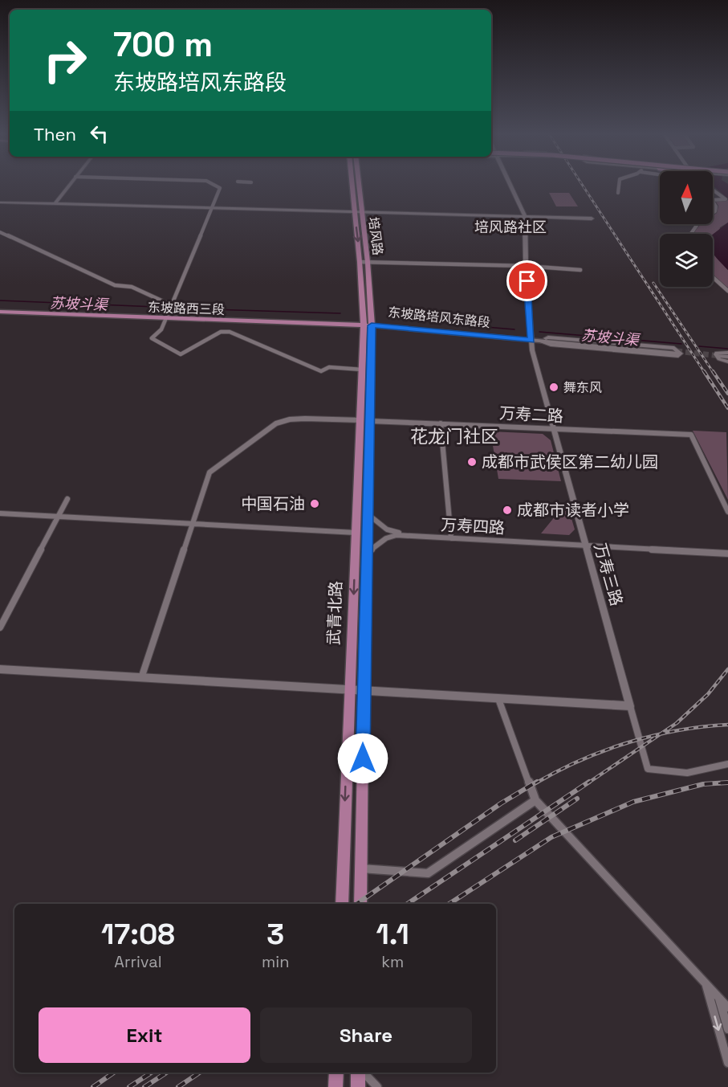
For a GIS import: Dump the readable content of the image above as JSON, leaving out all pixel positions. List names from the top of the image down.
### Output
{
  "streets": {
    "main road": [
      "培风路",
      "东坡路西三段",
      "东坡路培风东路段",
      "武青北路"
    ],
    "street": ["万寿二路", "万寿四路", "万寿三路"]
  },
  "crossings": [
    ["培风路", "东坡路西三段"],
    ["培风路", "东坡路培风东路段"],
    ["培风路", "武青北路"],
    ["东坡路西三段", "东坡路培风东路段"],
    ["东坡路西三段", "武青北路"],
    ["东坡路培风东路段", "万寿三路"],
    ["东坡路培风东路段", "武青北路"],
    ["万寿二路", "万寿三路"],
    ["万寿二路", "武青北路"],
    ["万寿四路", "万寿三路"],
    ["万寿四路", "武青北路"]
  ],
  "districts": ["培风路社区", "花龙门社区"],
  "water": ["苏坡斗渠"],
  "places": [
    "舞东风",
    "成都市武侯区第二幼儿园",
    "中国石油",
    "成都市读者小学"
  ],
  "north": "top",
  "page": {
    "turn": ["700 m", "东坡路培风东路段"],
    "then": "Then",
    "eta": [
      "17:08",
      "Arrival",
      "3",
      "min",
      "1.1",
      "km"
    ],
    "buttons": ["Exit", "Share"]
  }
}
